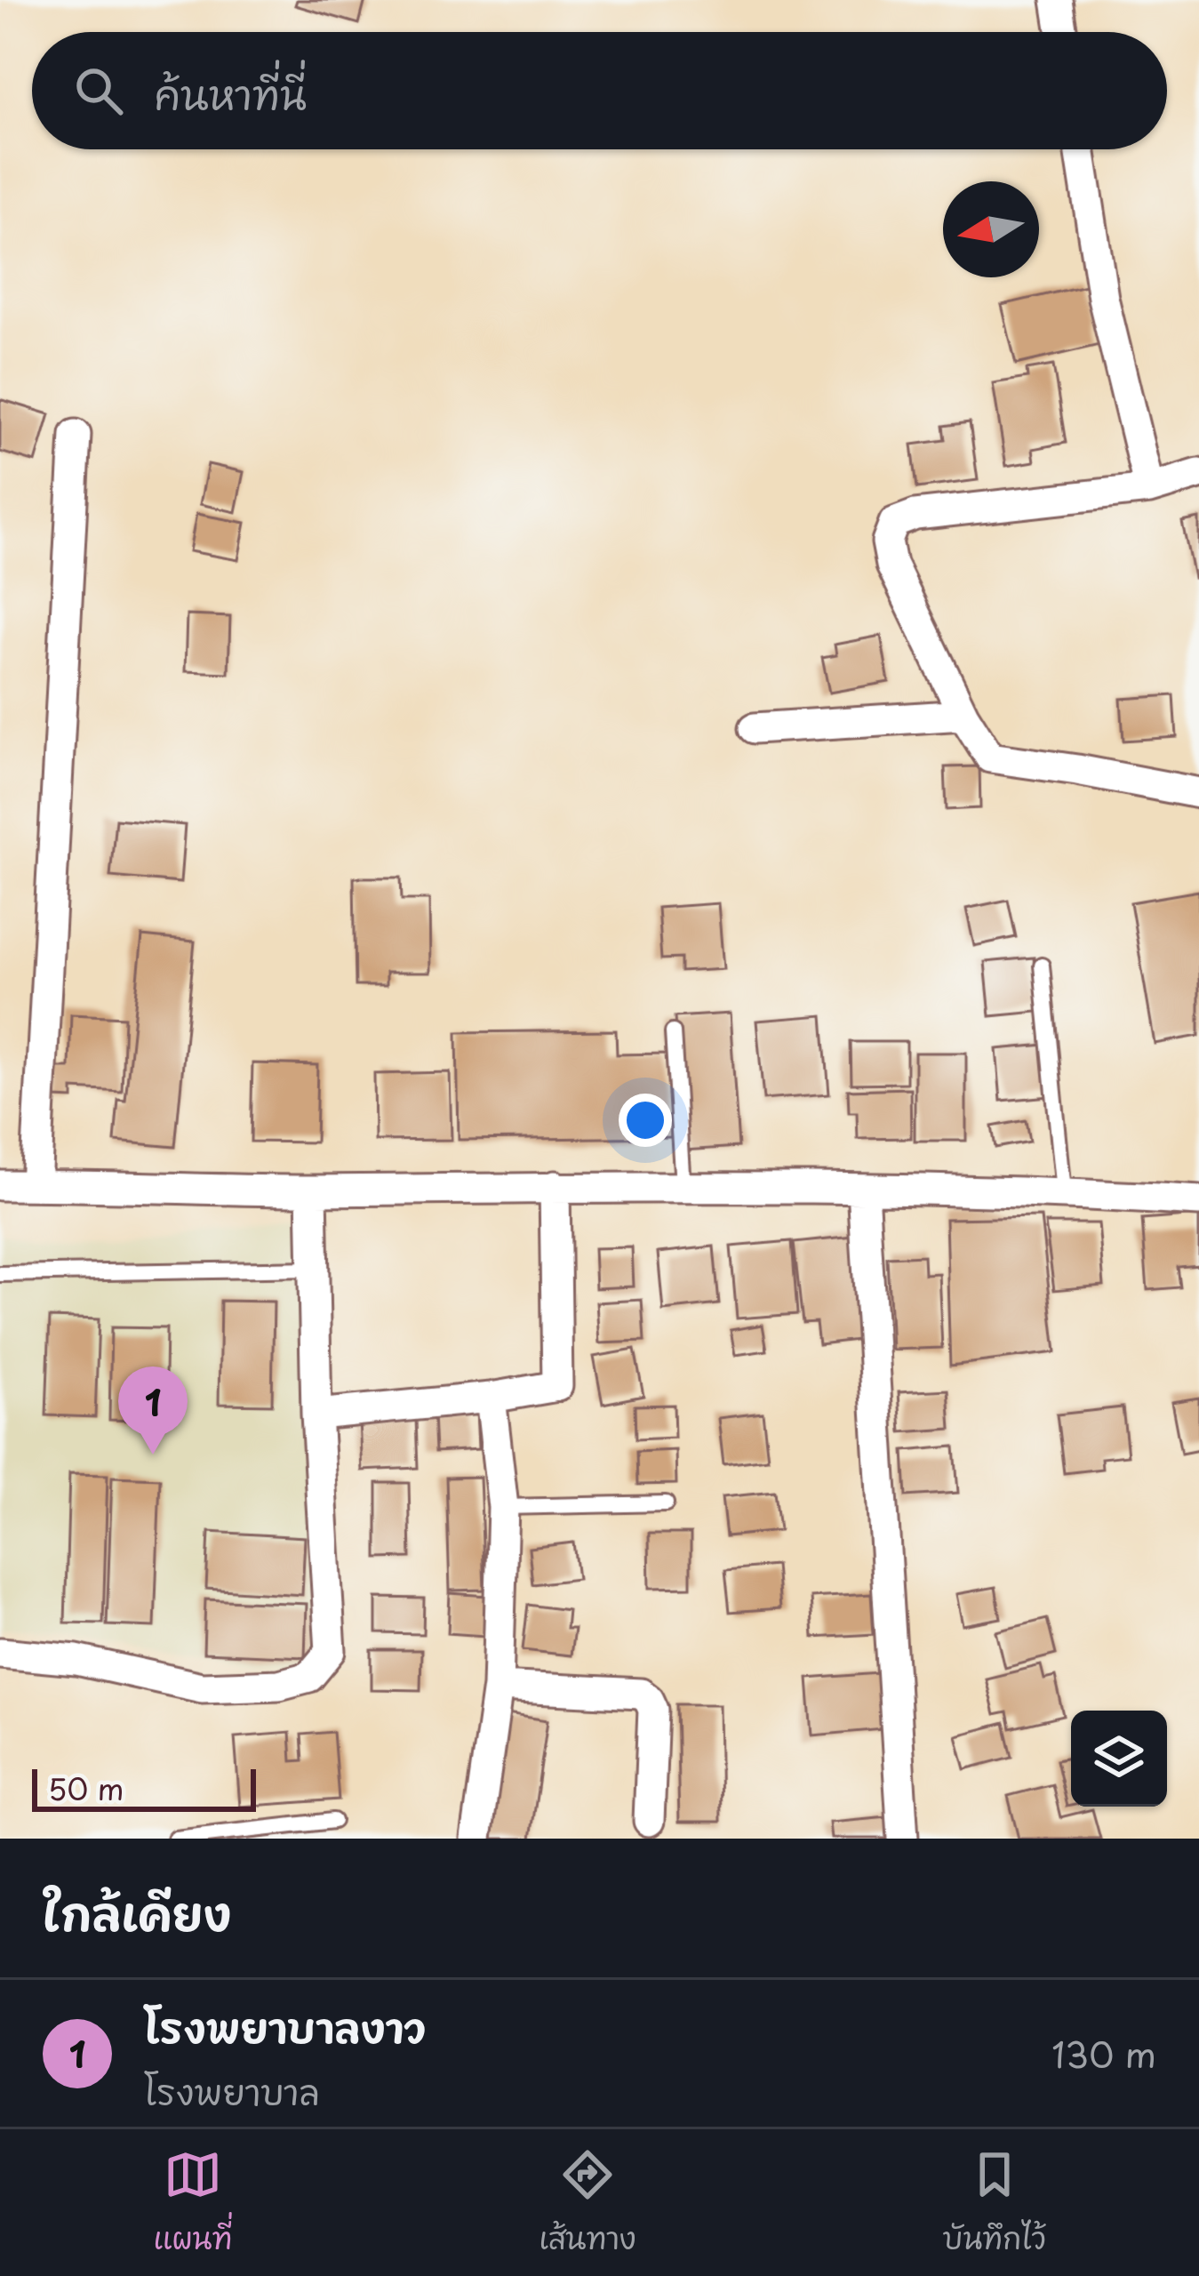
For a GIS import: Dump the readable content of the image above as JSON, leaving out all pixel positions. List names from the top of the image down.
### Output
{
  "scale_bar": "50 m",
  "north": "left",
  "page": {
    "search": "ค้นหาที่นี่",
    "pins": "1",
    "scale": "50 m",
    "heading": "ใกล้เคียง",
    "list": [
      {
        "mark": "1",
        "name": "โรงพยาบาลงาว",
        "note": "โรงพยาบาล",
        "value": "130 m"
      }
    ],
    "nav": ["แผนที่", "เส้นทาง", "บันทึกไว้"]
  }
}
